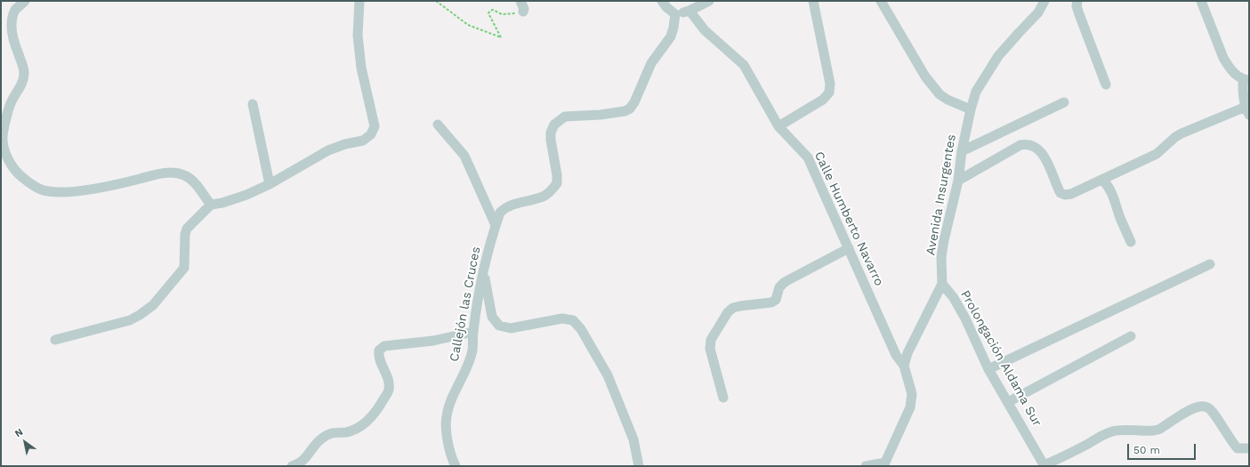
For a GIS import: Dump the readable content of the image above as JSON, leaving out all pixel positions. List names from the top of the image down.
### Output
{
  "streets": {
    "street": [
      "Avenida Insurgentes",
      "Calle Humberto Navarro",
      "Callejón las Cruces",
      "Prolongación Aldama Sur"
    ]
  },
  "crossings": [
    ["Avenida Insurgentes", "Calle Humberto Navarro"],
    ["Avenida Insurgentes", "Prolongación Aldama Sur"]
  ],
  "scale_bar": "50 m",
  "north": "top left"
}
